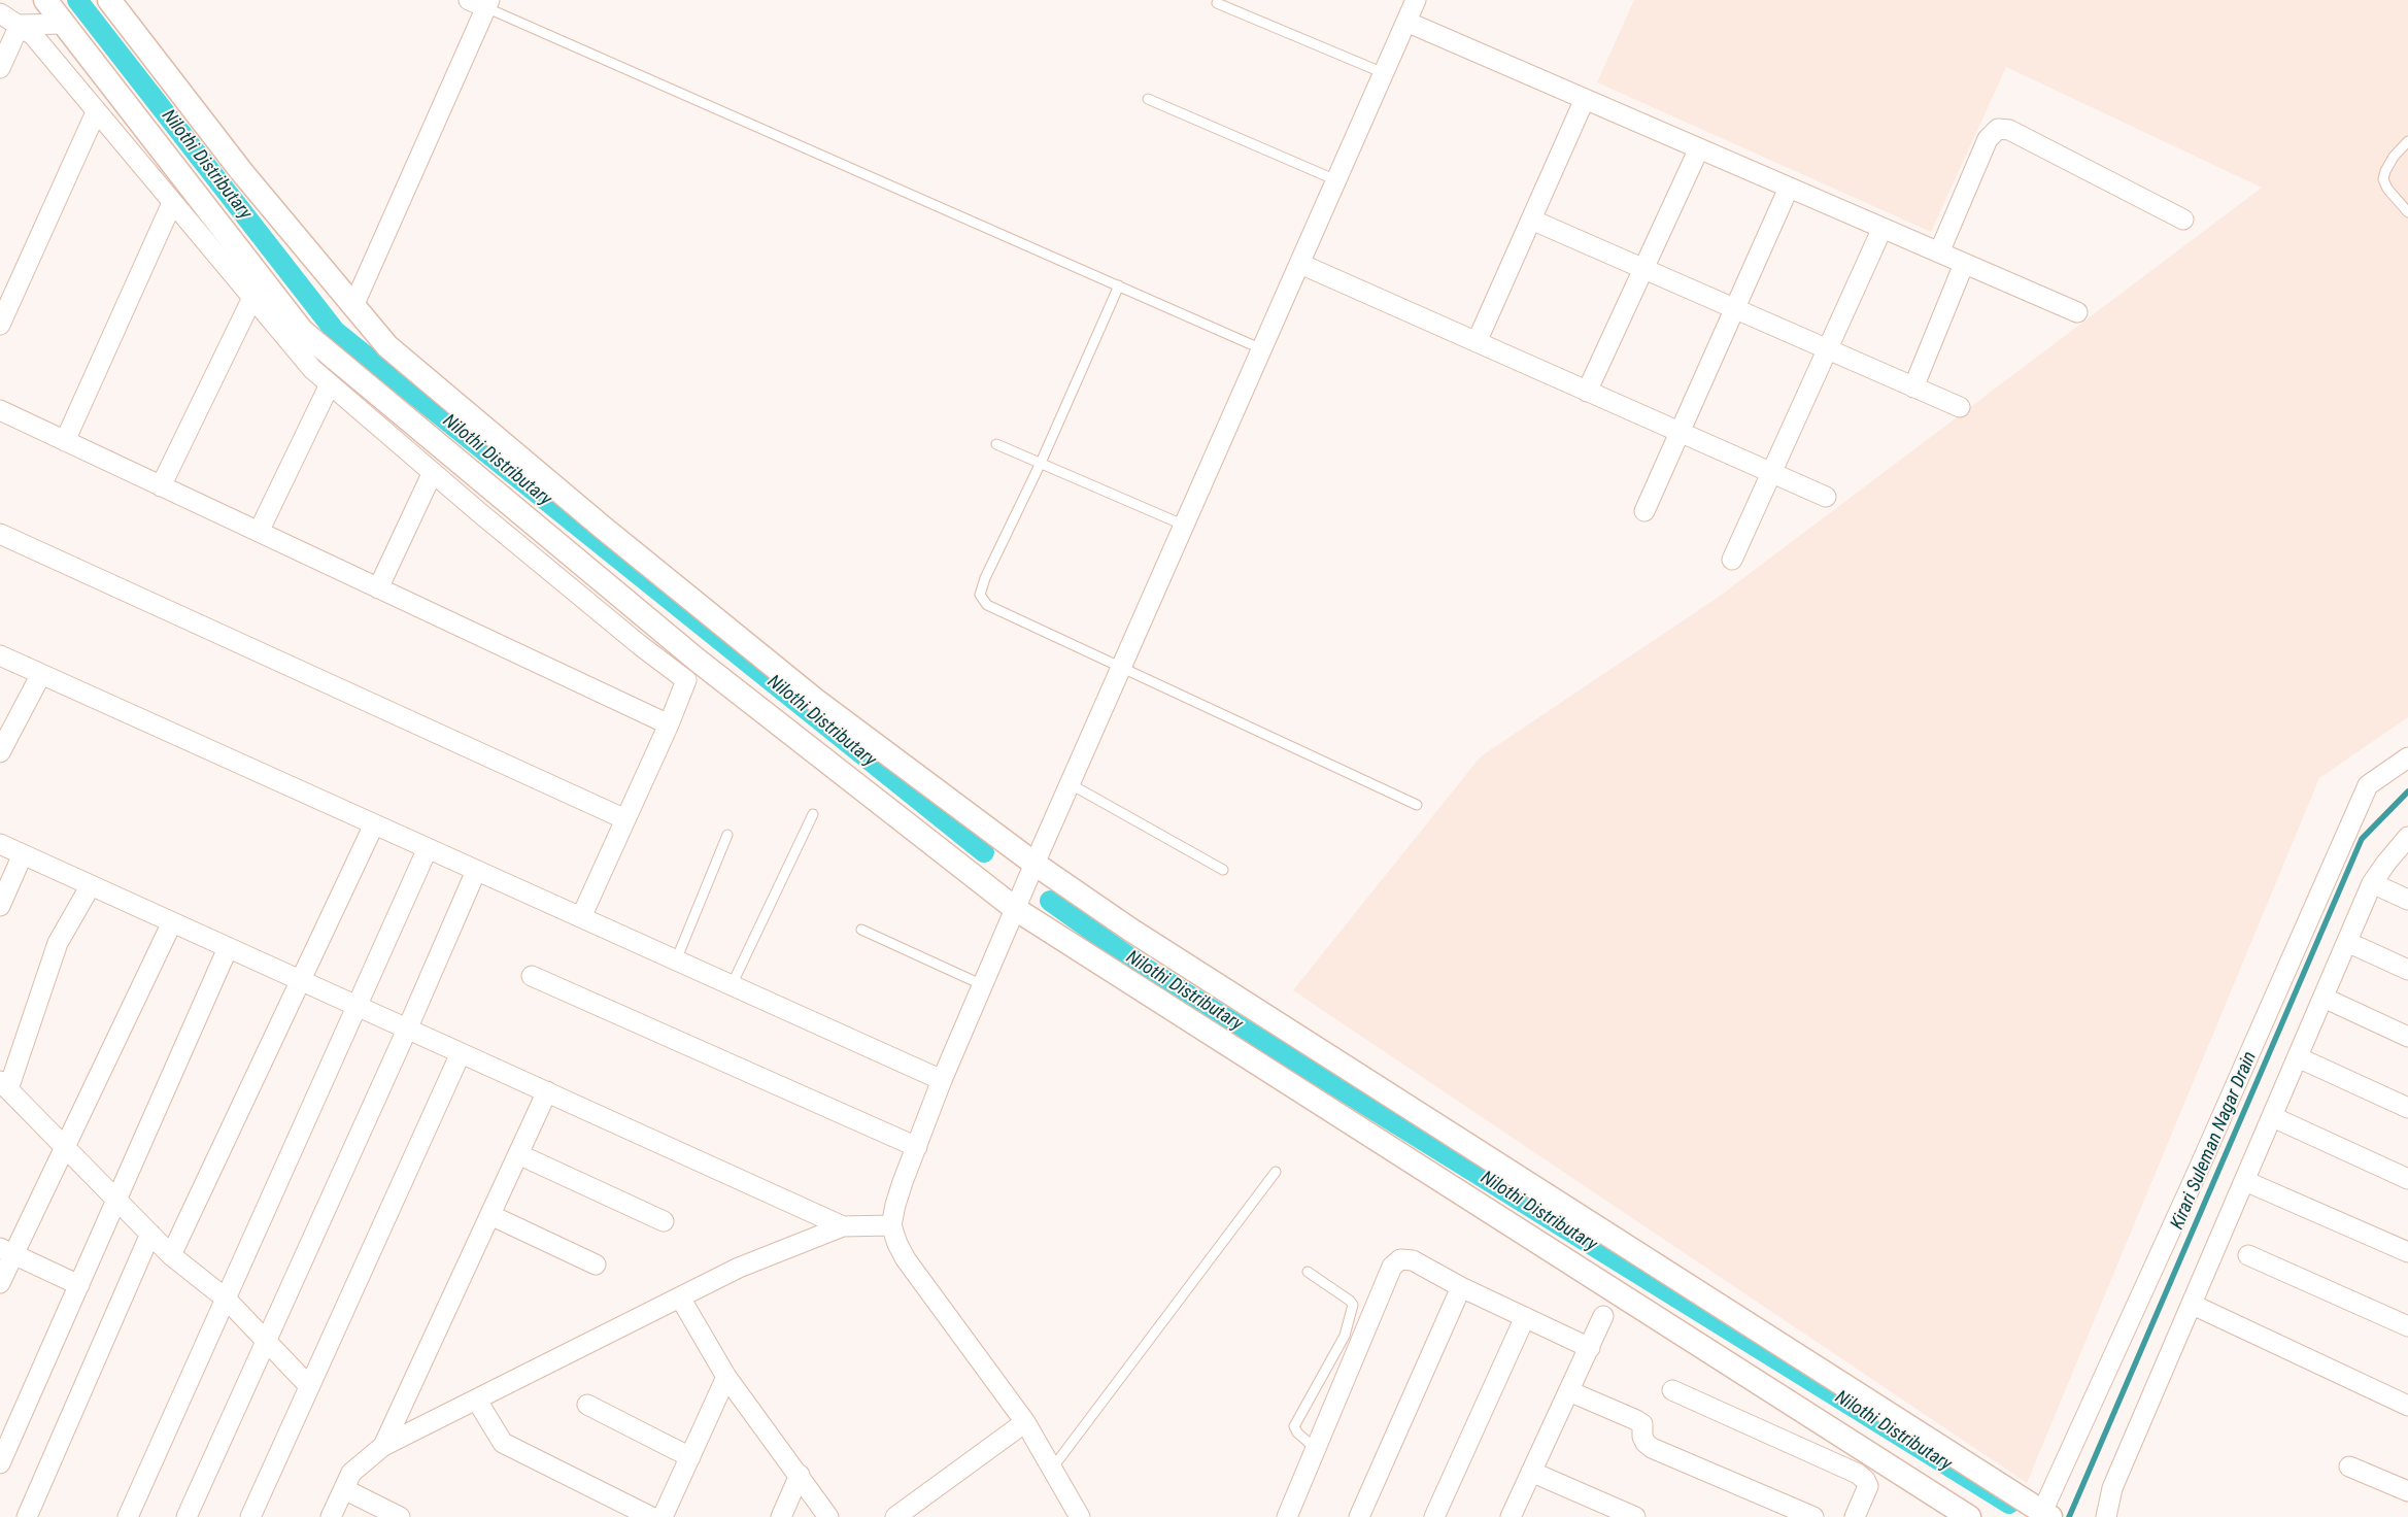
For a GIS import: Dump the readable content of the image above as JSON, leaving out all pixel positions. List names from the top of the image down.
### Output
{
  "water": ["Nilothi Distributary", "Kirari Suleman Nagar Drain"]
}
